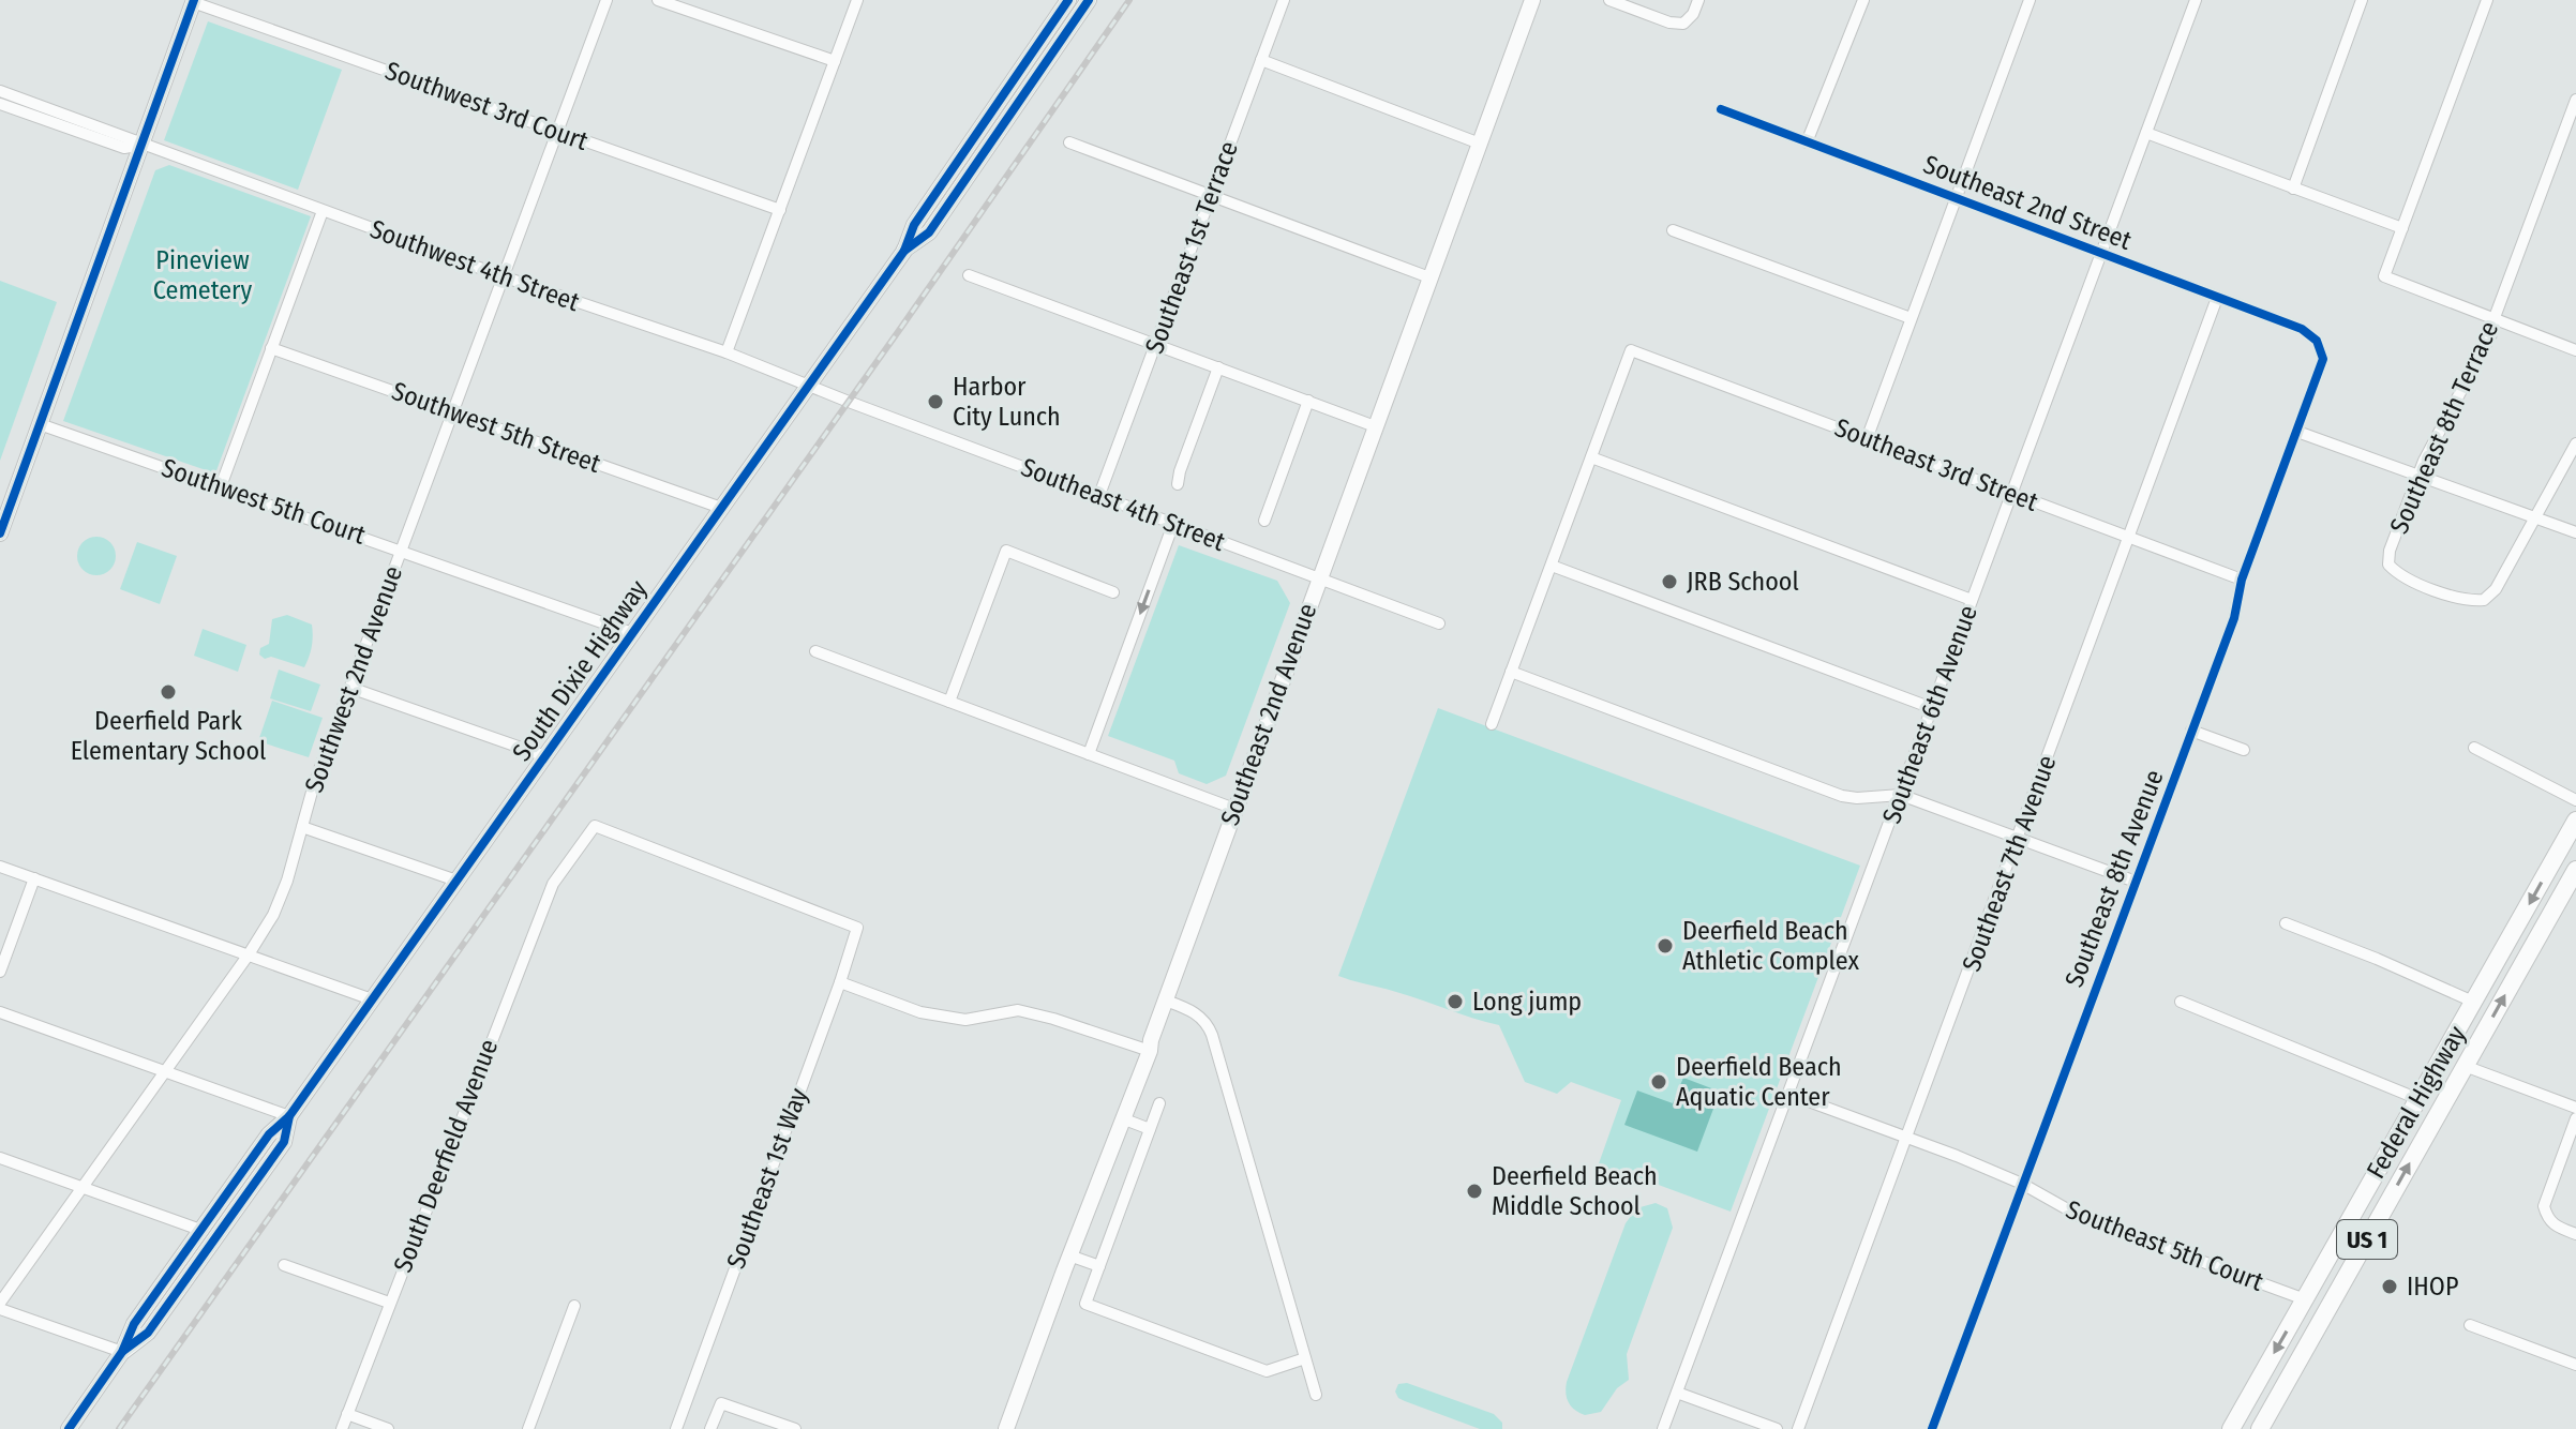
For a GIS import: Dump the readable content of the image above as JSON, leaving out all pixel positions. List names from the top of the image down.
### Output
{
  "streets": {
    "main road": [
      "South Dixie Highway",
      "Southeast 2nd Avenue",
      "Federal Highway",
      "US 1"
    ],
    "street": [
      "Southwest 3rd Court",
      "Southeast 2nd Street",
      "Southeast 1st Terrace",
      "Southwest 4th Street",
      "Southwest 5th Street",
      "Southeast 8th Terrace",
      "Southeast 3rd Street",
      "Southwest 5th Court",
      "Southeast 4th Street",
      "Southwest 2nd Avenue",
      "Southeast 6th Avenue",
      "Southeast 7th Avenue",
      "Southeast 8th Avenue",
      "South Deerfield Avenue",
      "Southeast 1st Way",
      "Southeast 5th Court"
    ]
  },
  "crossings": [
    ["Southwest 3rd Court", "Southwest 2nd Avenue"],
    ["Southeast 2nd Street", "Southeast 6th Avenue"],
    ["Southeast 2nd Street", "Southeast 7th Avenue"],
    ["Southeast 2nd Street", "Southeast 8th Avenue"],
    ["Southeast 1st Terrace", "Southeast 4th Street"],
    ["Southwest 4th Street", "Southeast 4th Street"],
    ["Southwest 4th Street", "South Dixie Highway"],
    ["Southwest 4th Street", "Southwest 2nd Avenue"],
    ["Southwest 5th Street", "South Dixie Highway"],
    ["Southwest 5th Street", "Southwest 2nd Avenue"],
    ["Southeast 3rd Street", "Southeast 6th Avenue"],
    ["Southeast 3rd Street", "Southeast 7th Avenue"],
    ["Southeast 3rd Street", "Southeast 8th Avenue"],
    ["Southwest 5th Court", "South Dixie Highway"],
    ["Southwest 5th Court", "Southwest 2nd Avenue"],
    ["Southeast 4th Street", "South Dixie Highway"],
    ["Southeast 4th Street", "Southeast 2nd Avenue"],
    ["Southeast 6th Avenue", "Southeast 5th Court"],
    ["Southeast 7th Avenue", "Southeast 5th Court"],
    ["Southeast 8th Avenue", "Southeast 5th Court"],
    ["Federal Highway", "Southeast 5th Court"],
    ["South Deerfield Avenue", "Southeast 1st Way"]
  ],
  "parks": ["Pineview Cemetery"],
  "places": [
    "Harbor City Lunch",
    "JRB School",
    "Deerfield Park Elementary School",
    "Deerfield Beach Athletic Complex",
    "Long jump",
    "Deerfield Beach Aquatic Center",
    "Deerfield Beach Middle School",
    "IHOP"
  ]
}
